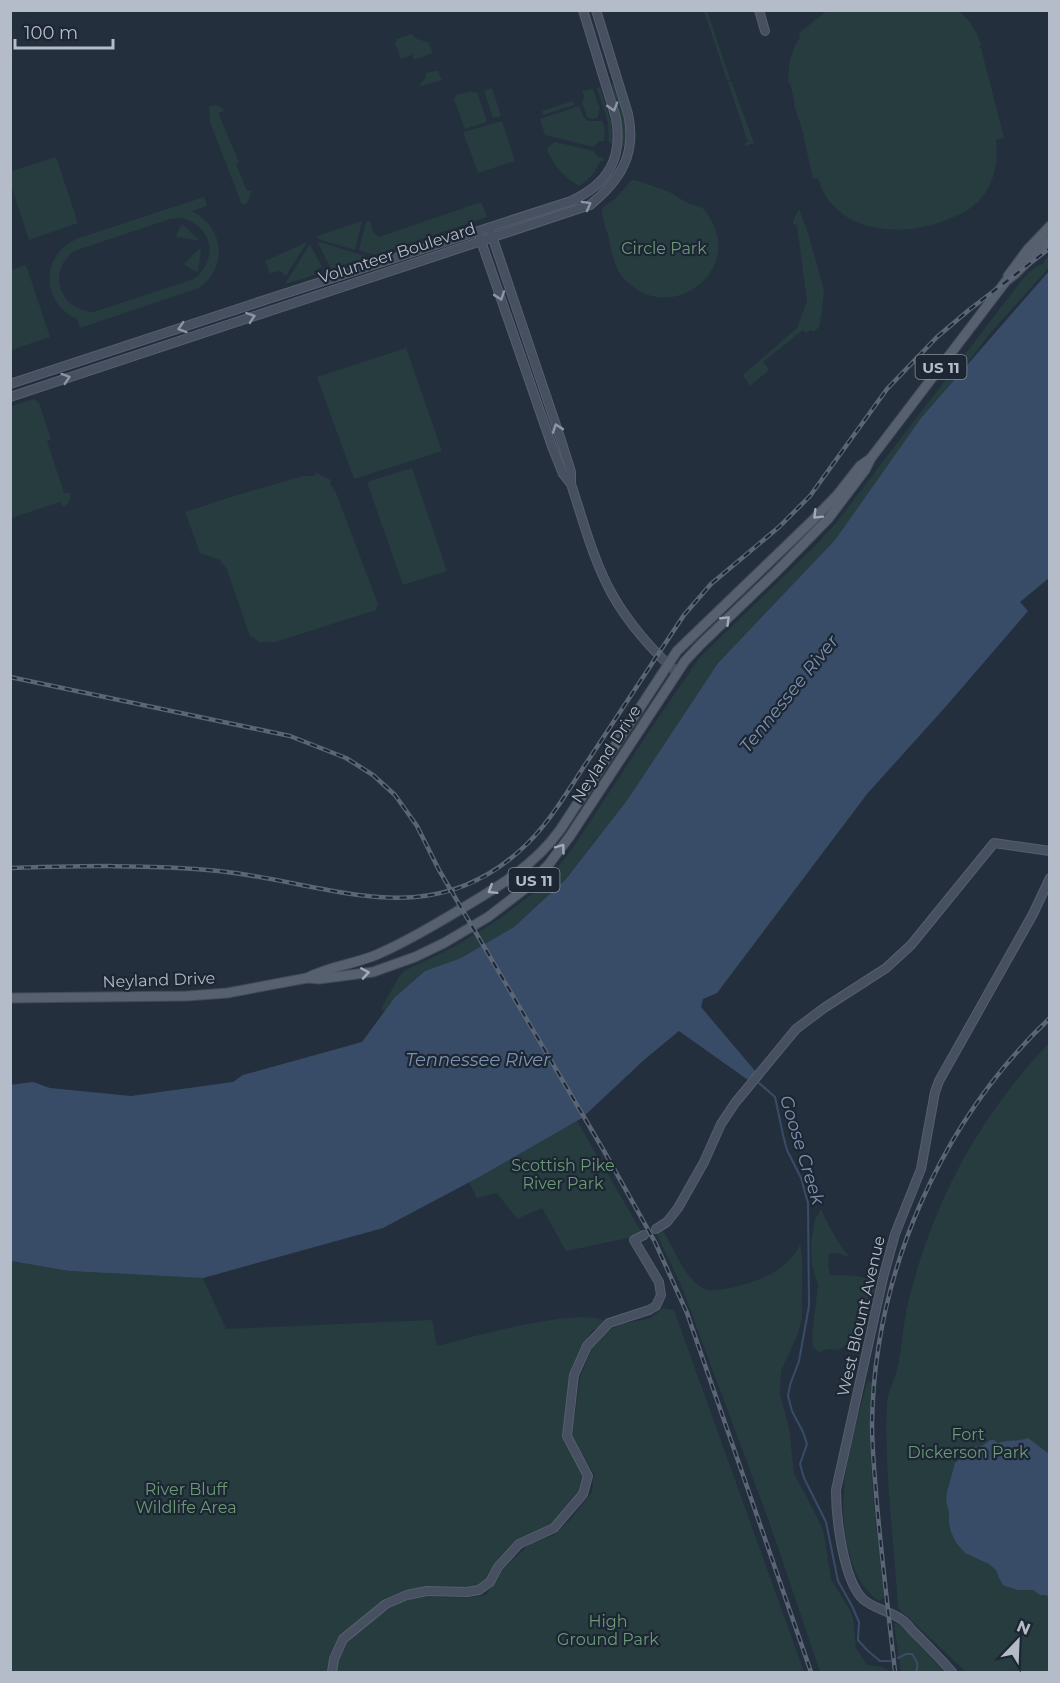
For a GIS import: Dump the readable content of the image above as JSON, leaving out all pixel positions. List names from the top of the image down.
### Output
{
  "streets": {
    "main road": ["US 11", "Neyland Drive"],
    "street": ["Volunteer Boulevard", "West Blount Avenue"]
  },
  "water": ["Tennessee River", "Goose Creek"],
  "parks": [
    "Circle Park",
    "Scottish Pike River Park",
    "Fort Dickerson Park",
    "River Bluff Wildlife Area",
    "High Ground Park"
  ],
  "scale_bar": "100 m",
  "north": "top right"
}
